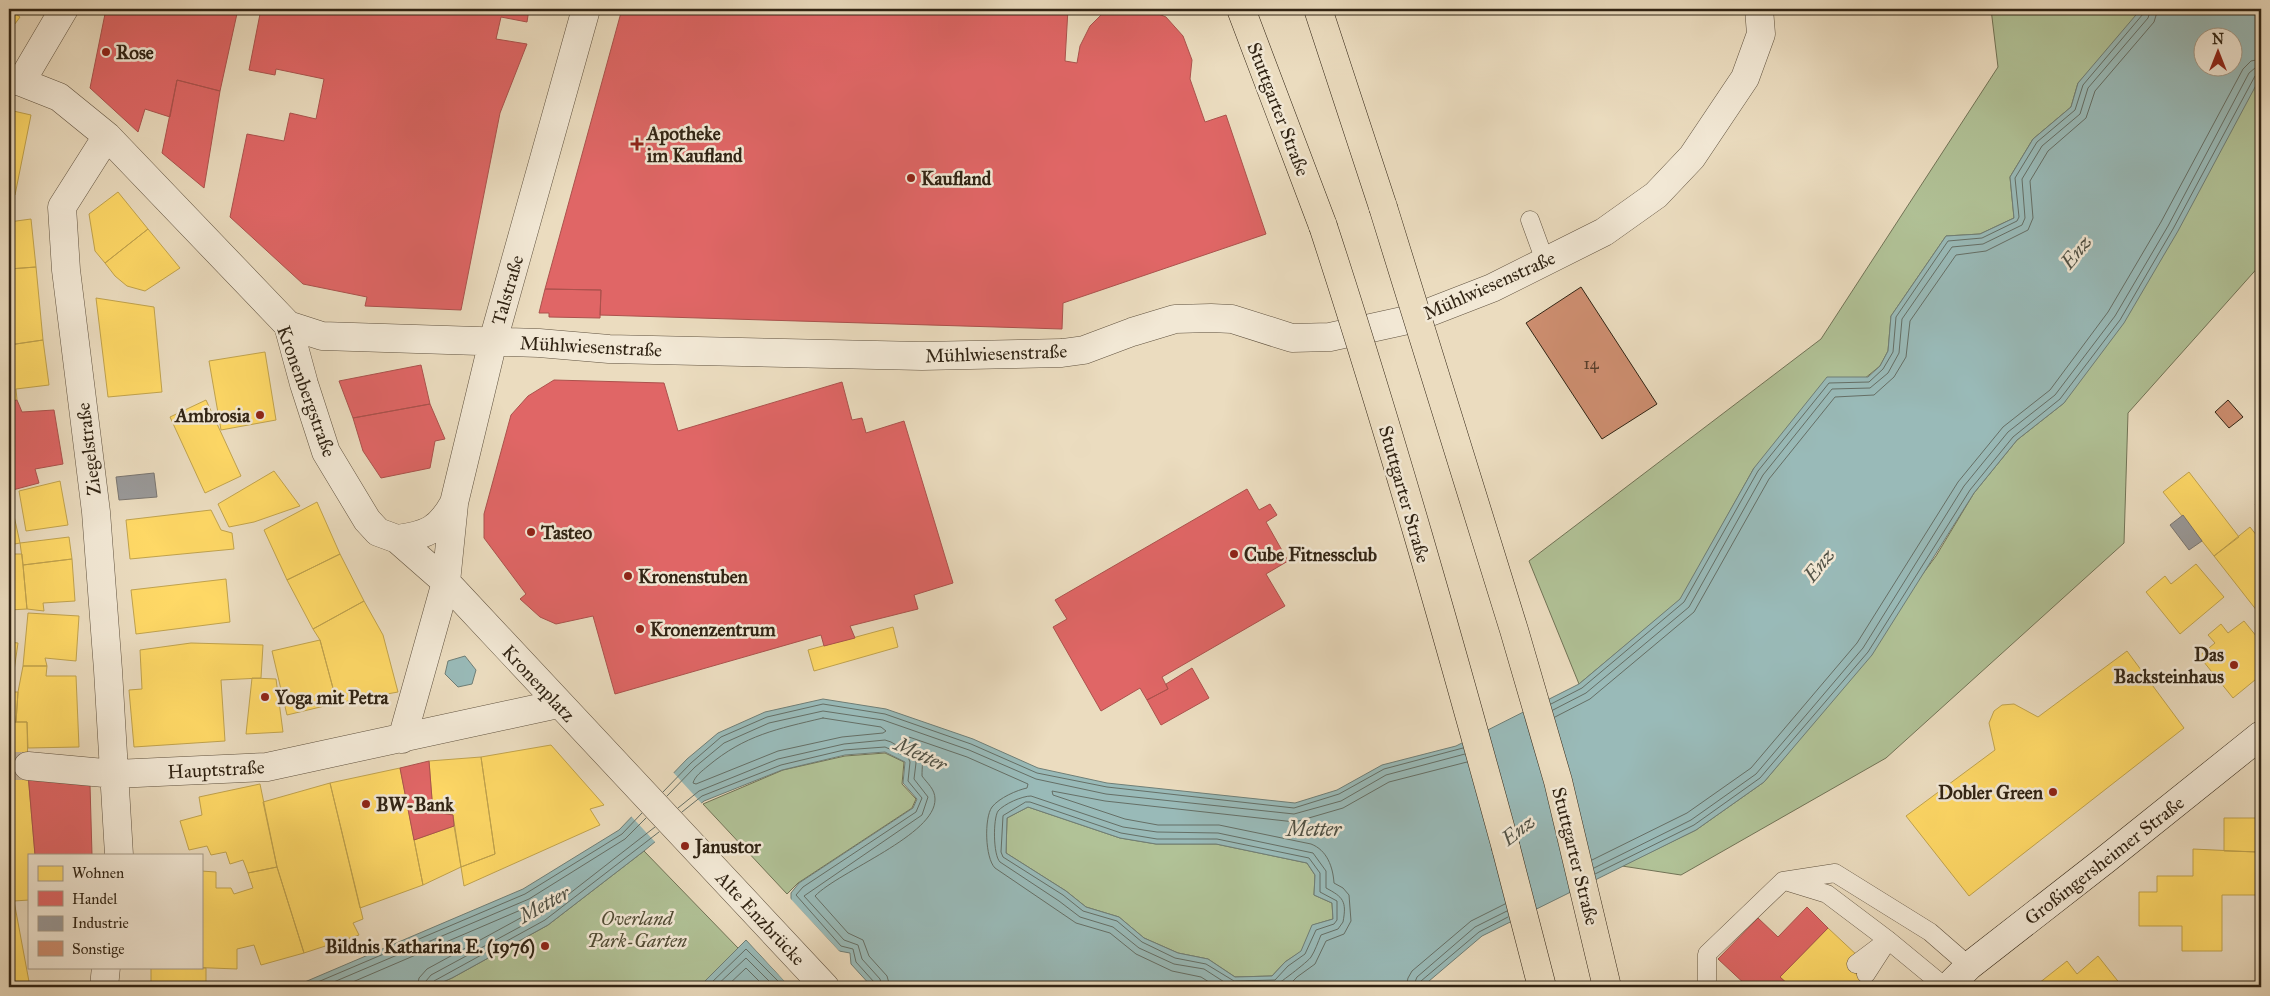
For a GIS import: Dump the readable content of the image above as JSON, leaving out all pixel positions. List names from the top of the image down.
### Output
{
  "streets": {
    "main road": ["Stuttgarter Straße"],
    "street": [
      "Mühlwiesenstraße",
      "Talstraße",
      "Kronenbergstraße",
      "Ziegelstraße",
      "Kronenplatz",
      "Hauptstraße",
      "Großingersheimer Straße",
      "Alte Enzbrücke"
    ]
  },
  "crossings": [
    ["Mühlwiesenstraße", "Talstraße"],
    ["Mühlwiesenstraße", "Kronenbergstraße"],
    ["Talstraße", "Kronenbergstraße"],
    ["Talstraße", "Kronenplatz"],
    ["Kronenbergstraße", "Ziegelstraße"],
    ["Kronenbergstraße", "Kronenplatz"],
    ["Ziegelstraße", "Hauptstraße"],
    ["Kronenplatz", "Hauptstraße"],
    ["Kronenplatz", "Alte Enzbrücke"]
  ],
  "water": ["Enz", "Metter"],
  "parks": ["Overland Park-Garten"],
  "places": {
    "other": [
      "Rose",
      "Kaufland",
      "Ambrosia",
      "Tasteo",
      "Cube Fitnessclub",
      "Kronenstuben",
      "Kronenzentrum",
      "Das Backsteinhaus",
      "Yoga mit Petra",
      "Dobler Green",
      "BW-Bank",
      "Janustor",
      "Bildnis Katharina E. (1976)"
    ],
    "health": ["Apotheke im Kaufland"]
  },
  "house_numbers": ["14"],
  "legend": [
    "Wohnen",
    "Handel",
    "Industrie",
    "Sonstige"
  ],
  "north": "top"
}
